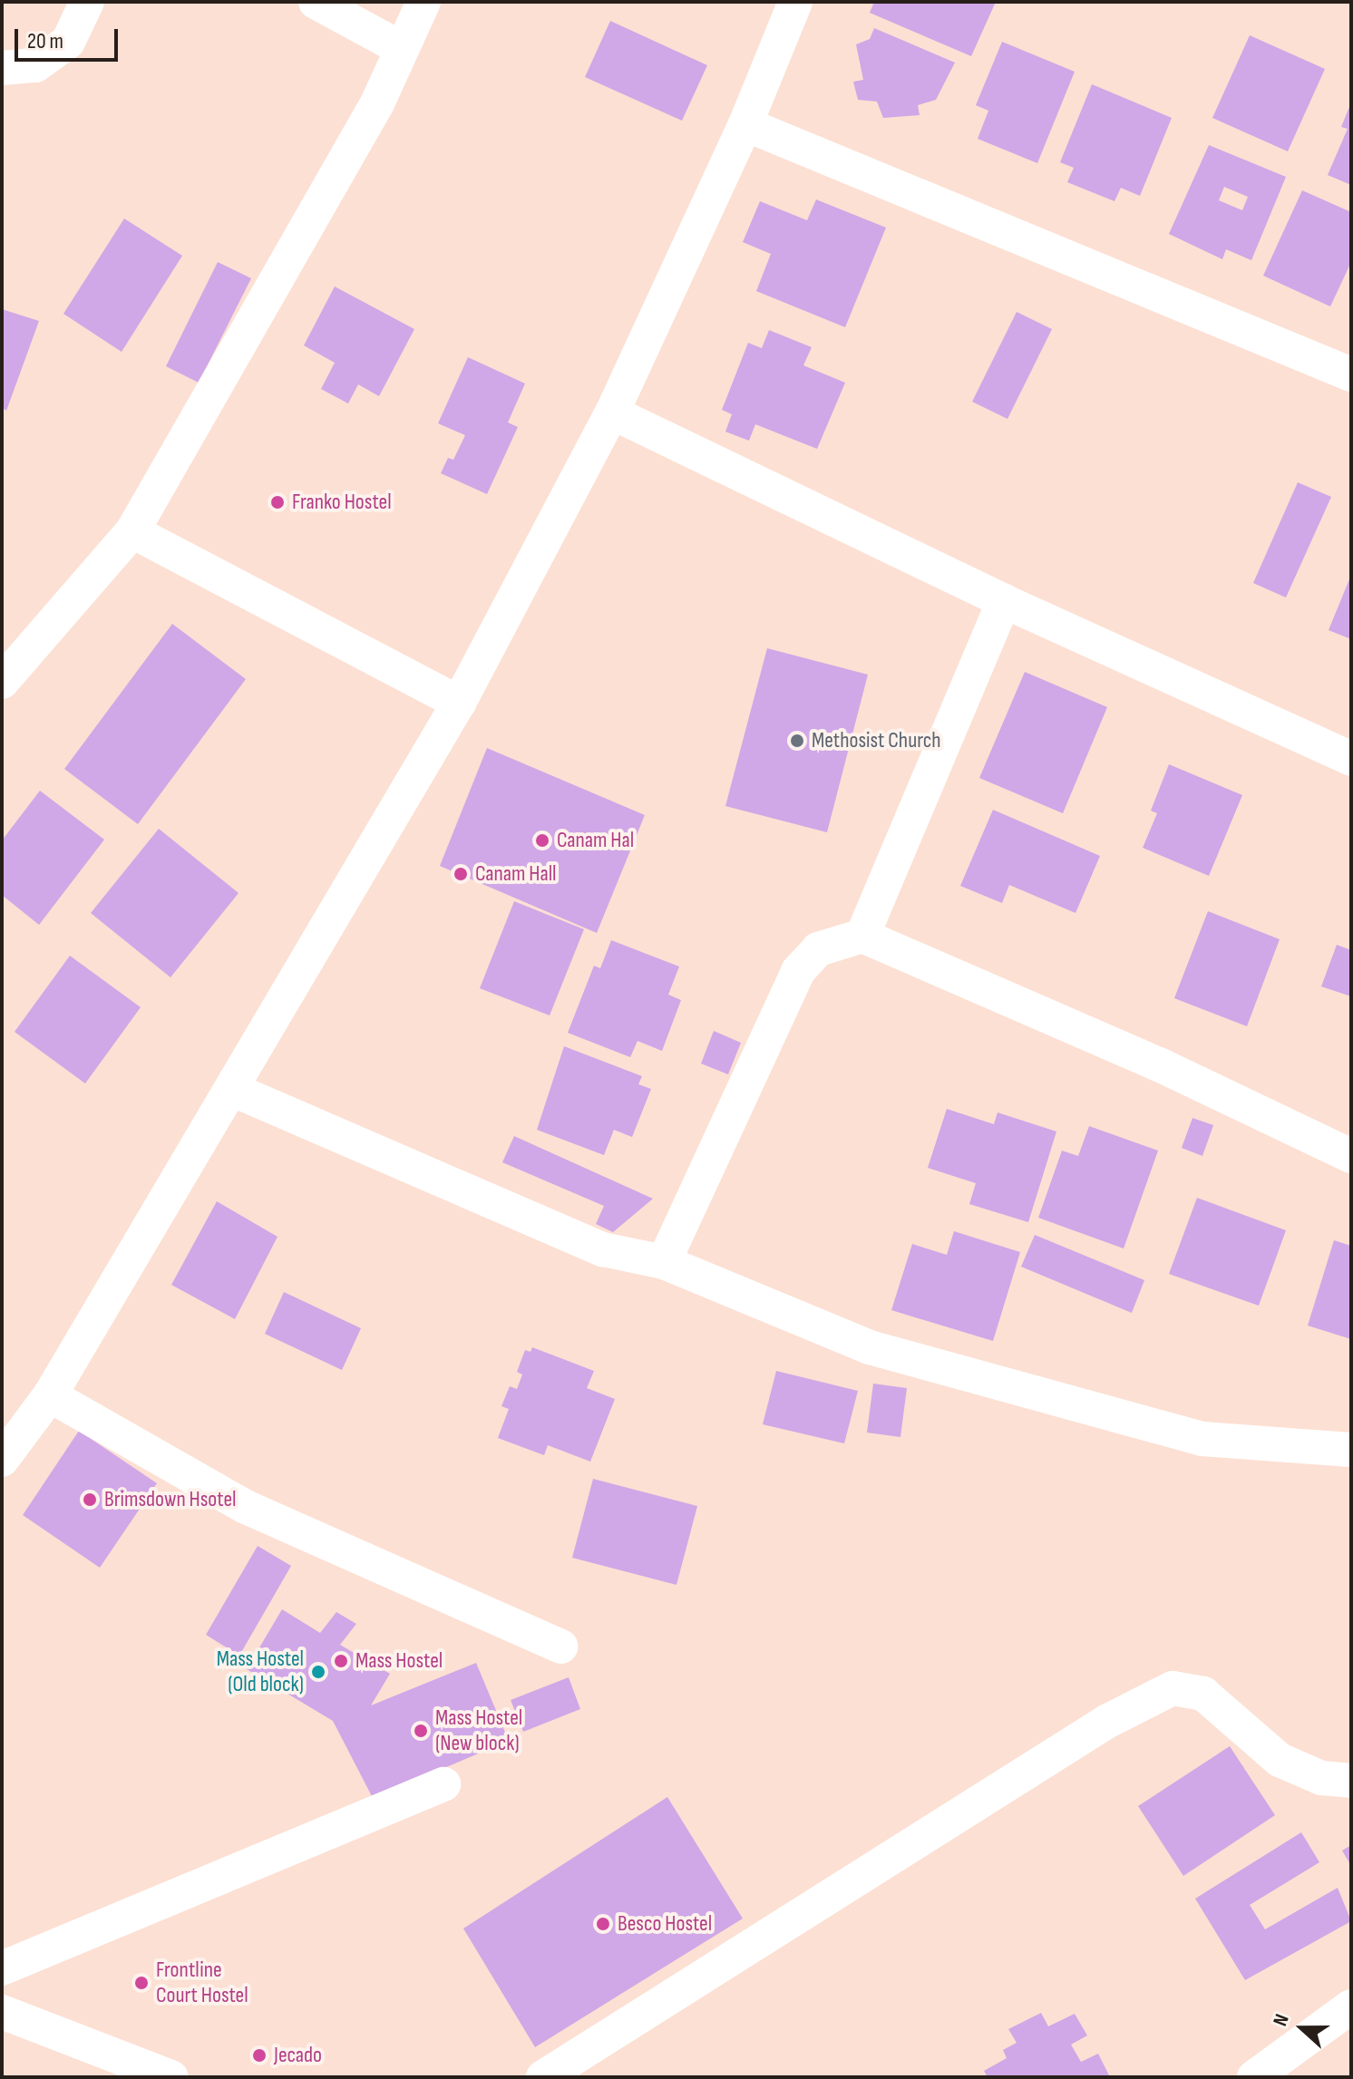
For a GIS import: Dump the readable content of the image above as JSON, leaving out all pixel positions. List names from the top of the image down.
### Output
{
  "places": [
    "Franko Hostel",
    "Methosist Church",
    "Canam Hal",
    "Canam Hall",
    "Brimsdown Hsotel",
    "Mass Hostel",
    "Mass Hostel (Old block)",
    "Mass Hostel (New block)",
    "Besco Hostel",
    "Frontline Court Hostel",
    "Jecado"
  ],
  "scale_bar": "20 m",
  "north": "left"
}
